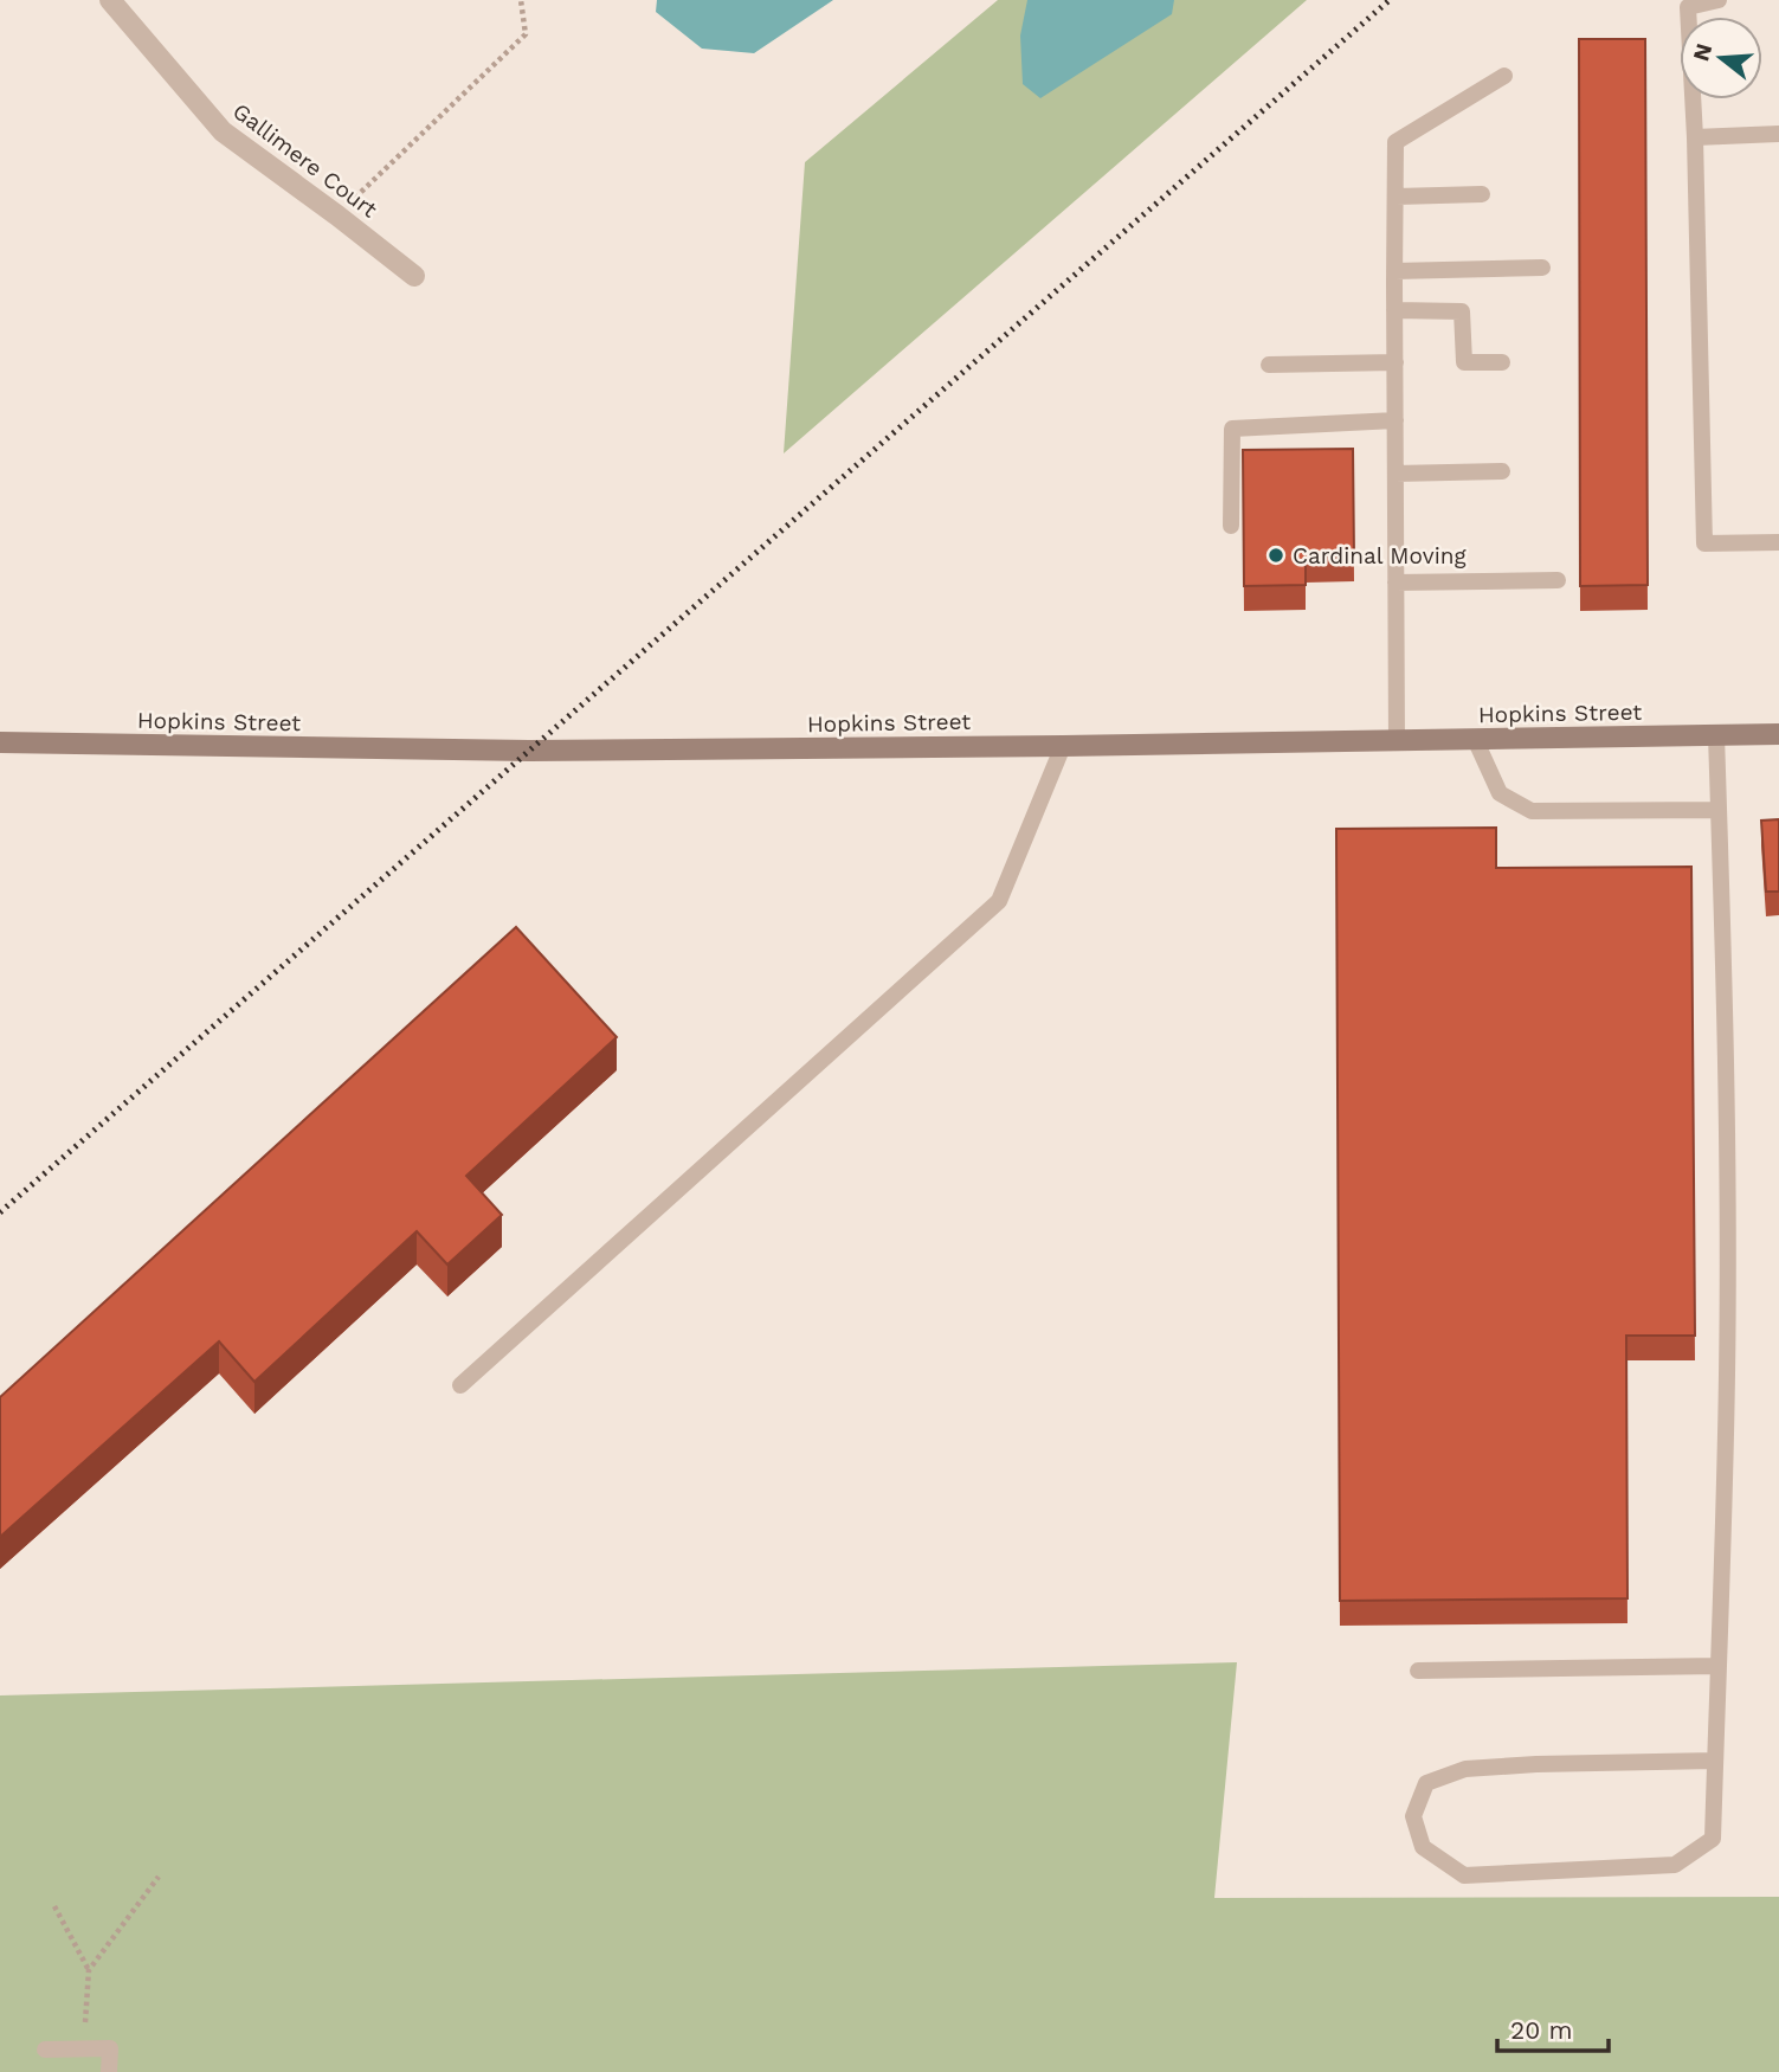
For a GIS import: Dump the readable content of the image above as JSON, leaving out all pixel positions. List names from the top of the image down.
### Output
{
  "streets": {
    "main road": ["Hopkins Street"],
    "street": ["Gallimere Court"]
  },
  "places": ["Cardinal Moving"],
  "scale_bar": "20 m",
  "north": "left"
}
